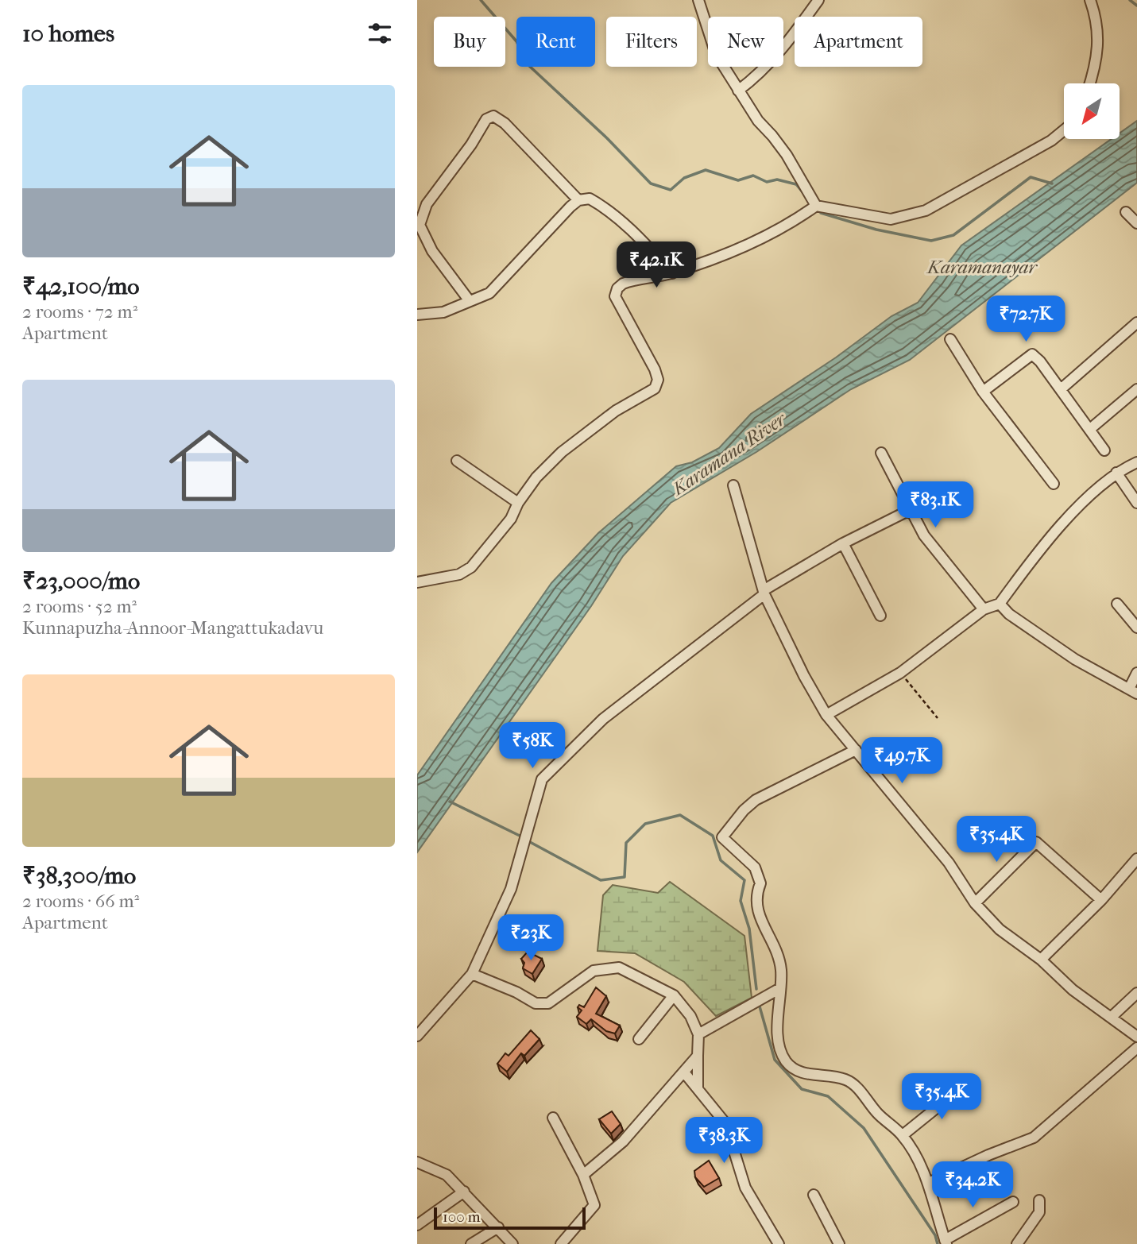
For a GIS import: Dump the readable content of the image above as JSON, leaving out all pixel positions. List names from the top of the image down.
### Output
{
  "water": ["Karamanayar", "Karamana River"],
  "scale_bar": "100 m",
  "north": "bottom left",
  "page": {
    "heading": "10 homes",
    "chip": [
      "Buy",
      "Rent",
      "Filters",
      "New",
      "Apartment"
    ],
    "list": [
      {
        "name": "₹42,100/mo",
        "note": "2 rooms · 72 m² · Apartment"
      },
      {
        "name": "₹23,000/mo",
        "note": "2 rooms · 52 m² · Kunnapuzha-Annoor-Mangattukadavu"
      },
      {
        "name": "₹38,300/mo",
        "note": "2 rooms · 66 m² · Apartment"
      }
    ],
    "price": [
      "₹42.1K",
      "₹72.7K",
      "₹83.1K",
      "₹58K",
      "₹49.7K",
      "₹35.4K",
      "₹23K",
      "₹35.4K",
      "₹38.3K",
      "₹34.2K"
    ],
    "scale": "100 m"
  }
}
